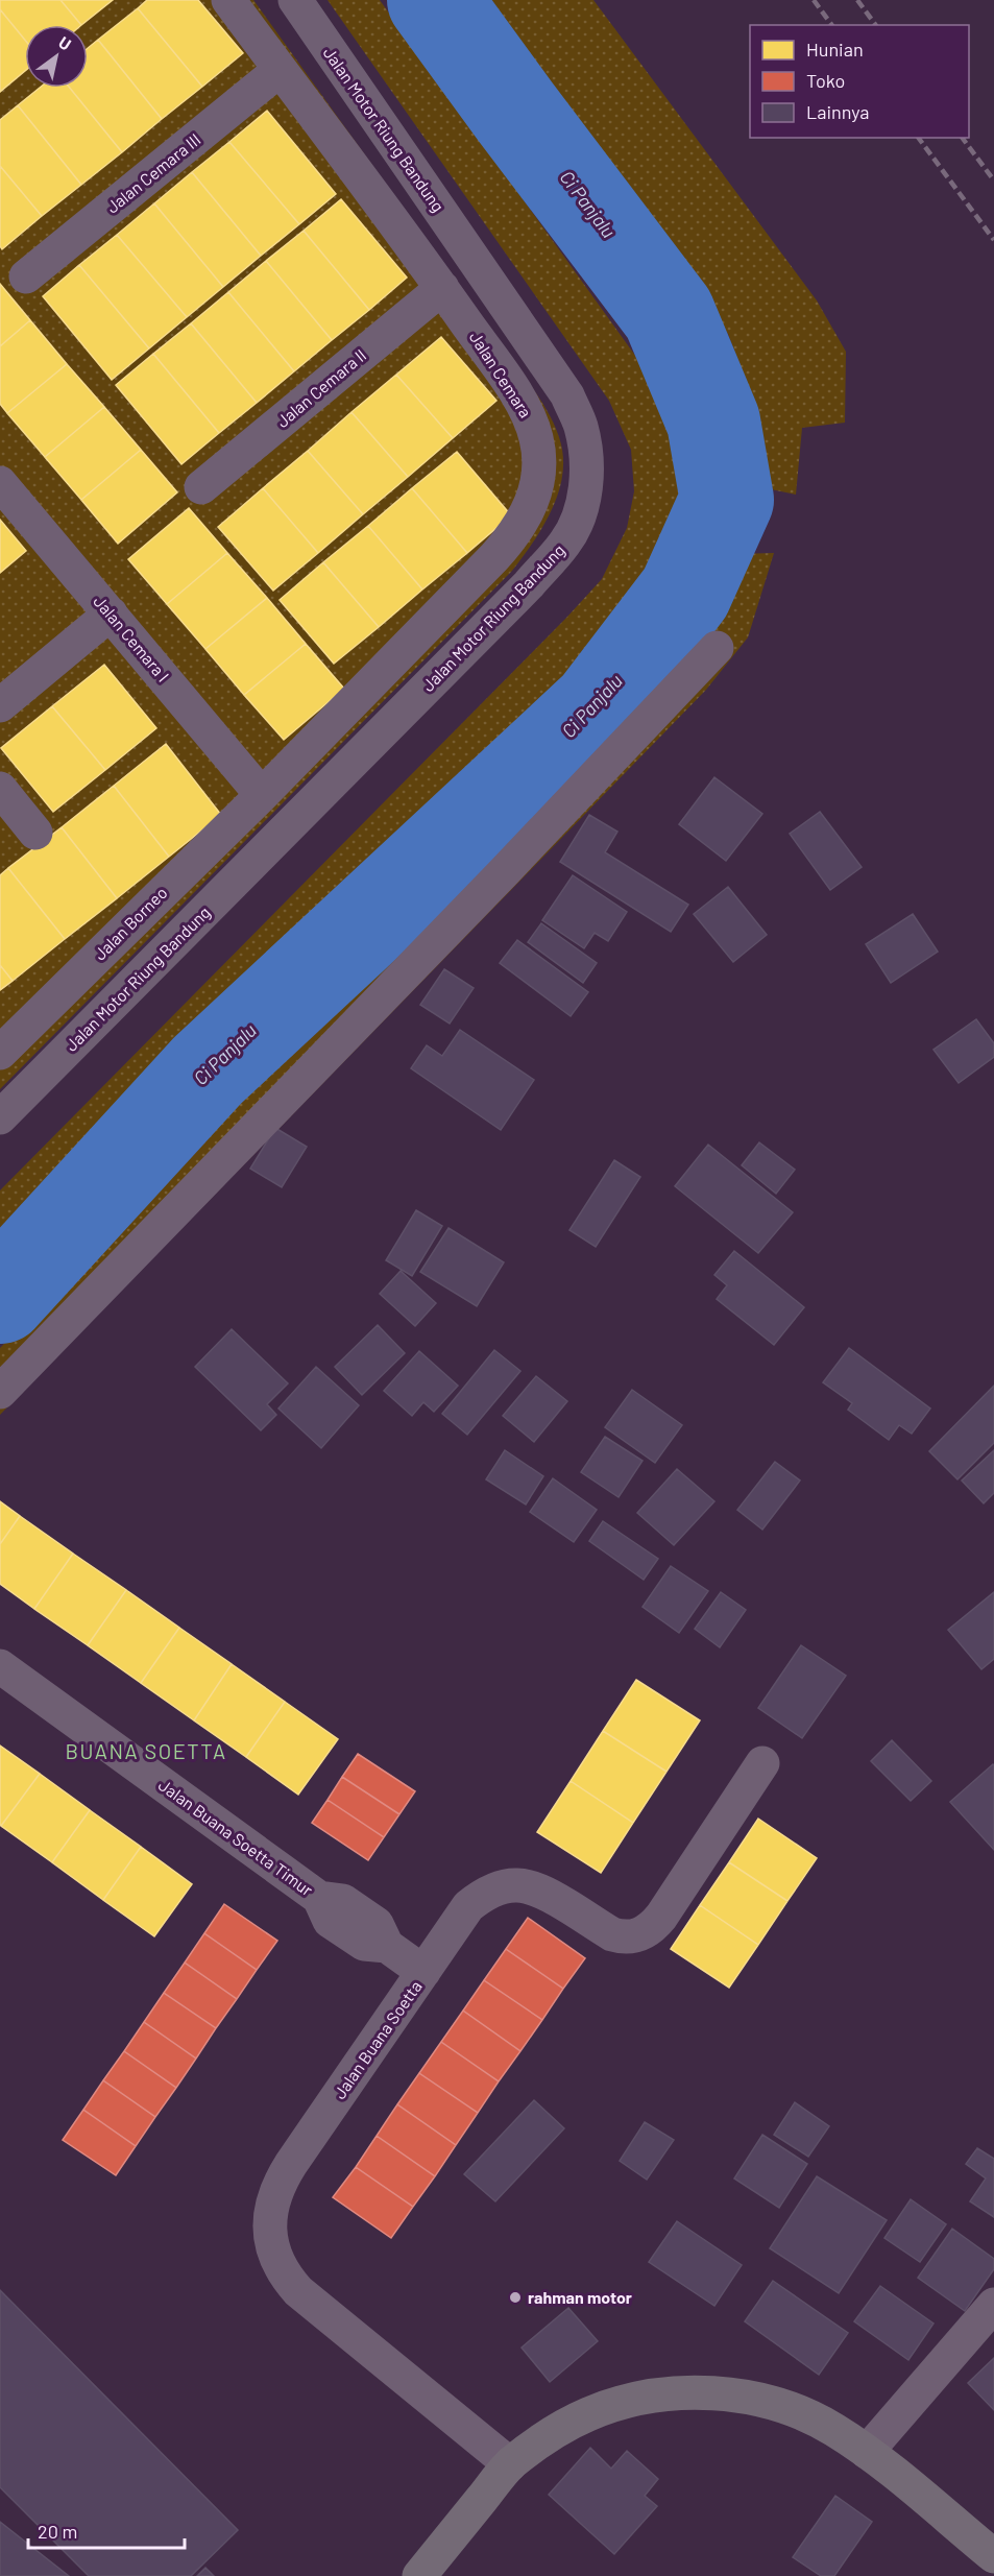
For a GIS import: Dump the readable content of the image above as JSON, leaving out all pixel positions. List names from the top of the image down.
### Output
{
  "streets": {
    "street": [
      "Jalan Motor Riung Bandung",
      "Jalan Cemara III",
      "Jalan Cemara",
      "Jalan Cemara II",
      "Jalan Cemara I",
      "Jalan Borneo",
      "Jalan Buana Soetta Timur",
      "Jalan Buana Soetta"
    ]
  },
  "crossings": [
    ["Jalan Cemara III", "Jalan Cemara"],
    ["Jalan Cemara", "Jalan Cemara II"],
    ["Jalan Cemara", "Jalan Cemara I"],
    ["Jalan Cemara", "Jalan Borneo"],
    ["Jalan Cemara I", "Jalan Borneo"],
    ["Jalan Buana Soetta Timur", "Jalan Buana Soetta"]
  ],
  "districts": ["BUANA SOETTA"],
  "water": ["Ci Panjalu"],
  "places": ["rahman motor"],
  "legend": ["Hunian", "Toko", "Lainnya"],
  "scale_bar": "20 m",
  "north": "top right"
}
